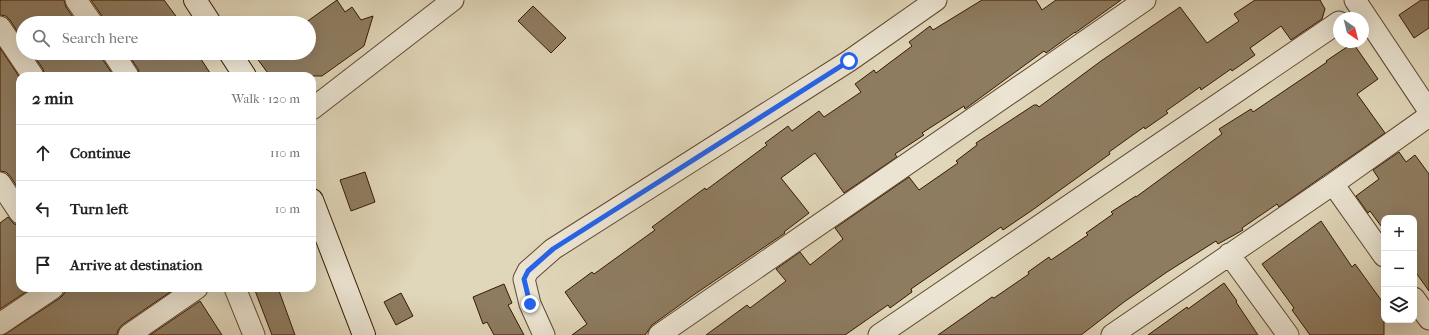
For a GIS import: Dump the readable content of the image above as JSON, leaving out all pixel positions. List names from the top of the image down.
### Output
{
  "north": "bottom right",
  "page": {
    "search": "Search here",
    "heading": ["2 min", "Walk · 120 m"],
    "list": [
      ["Continue", "110 m"],
      ["Turn left", "10 m"],
      "Arrive at destination"
    ],
    "map_buttons": ["+", "−"]
  }
}
